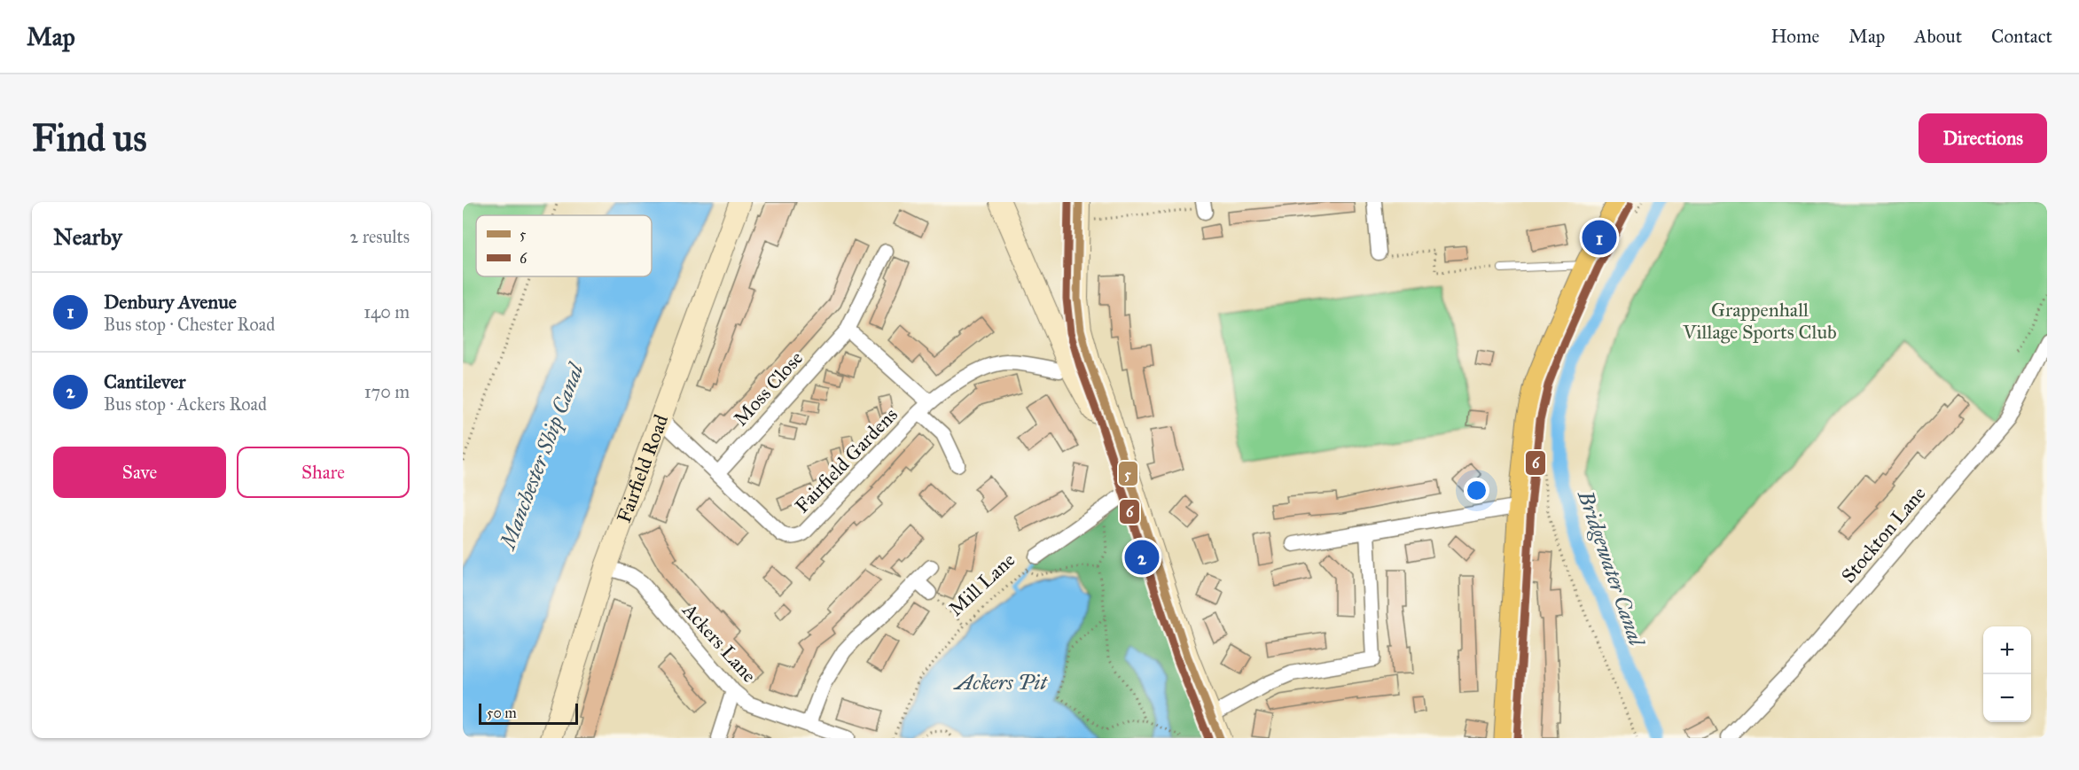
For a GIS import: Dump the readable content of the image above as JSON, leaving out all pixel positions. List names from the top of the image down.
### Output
{
  "streets": {
    "street": [
      "Moss Close",
      "Fairfield Gardens",
      "Fairfield Road",
      "Stockton Lane",
      "Mill Lane",
      "Ackers Lane"
    ]
  },
  "crossings": [
    ["Moss Close", "Fairfield Gardens"],
    ["Fairfield Gardens", "Fairfield Road"],
    ["Fairfield Road", "Ackers Lane"]
  ],
  "water": ["Manchester Ship Canal", "Bridgewater Canal", "Ackers Pit"],
  "parks": ["Grappenhall Village Sports Club"],
  "lines": ["transit line 5", "transit line 6"],
  "legend": ["5", "6"],
  "scale_bar": "50 m",
  "page": {
    "header": "Map",
    "nav": [
      "Home",
      "Map",
      "About",
      "Contact"
    ],
    "buttons": [
      "Directions",
      ["Save", "Share"]
    ],
    "title": "Find us",
    "heading": ["Nearby", "2 results"],
    "pins": ["1", "2"],
    "list": [
      {
        "mark": "1",
        "name": "Denbury Avenue",
        "note": "Bus stop · Chester Road",
        "value": "140 m"
      },
      {
        "mark": "2",
        "name": "Cantilever",
        "note": "Bus stop · Ackers Road",
        "value": "170 m"
      }
    ],
    "map_buttons": ["+", "−"],
    "scale": "50 m"
  }
}
